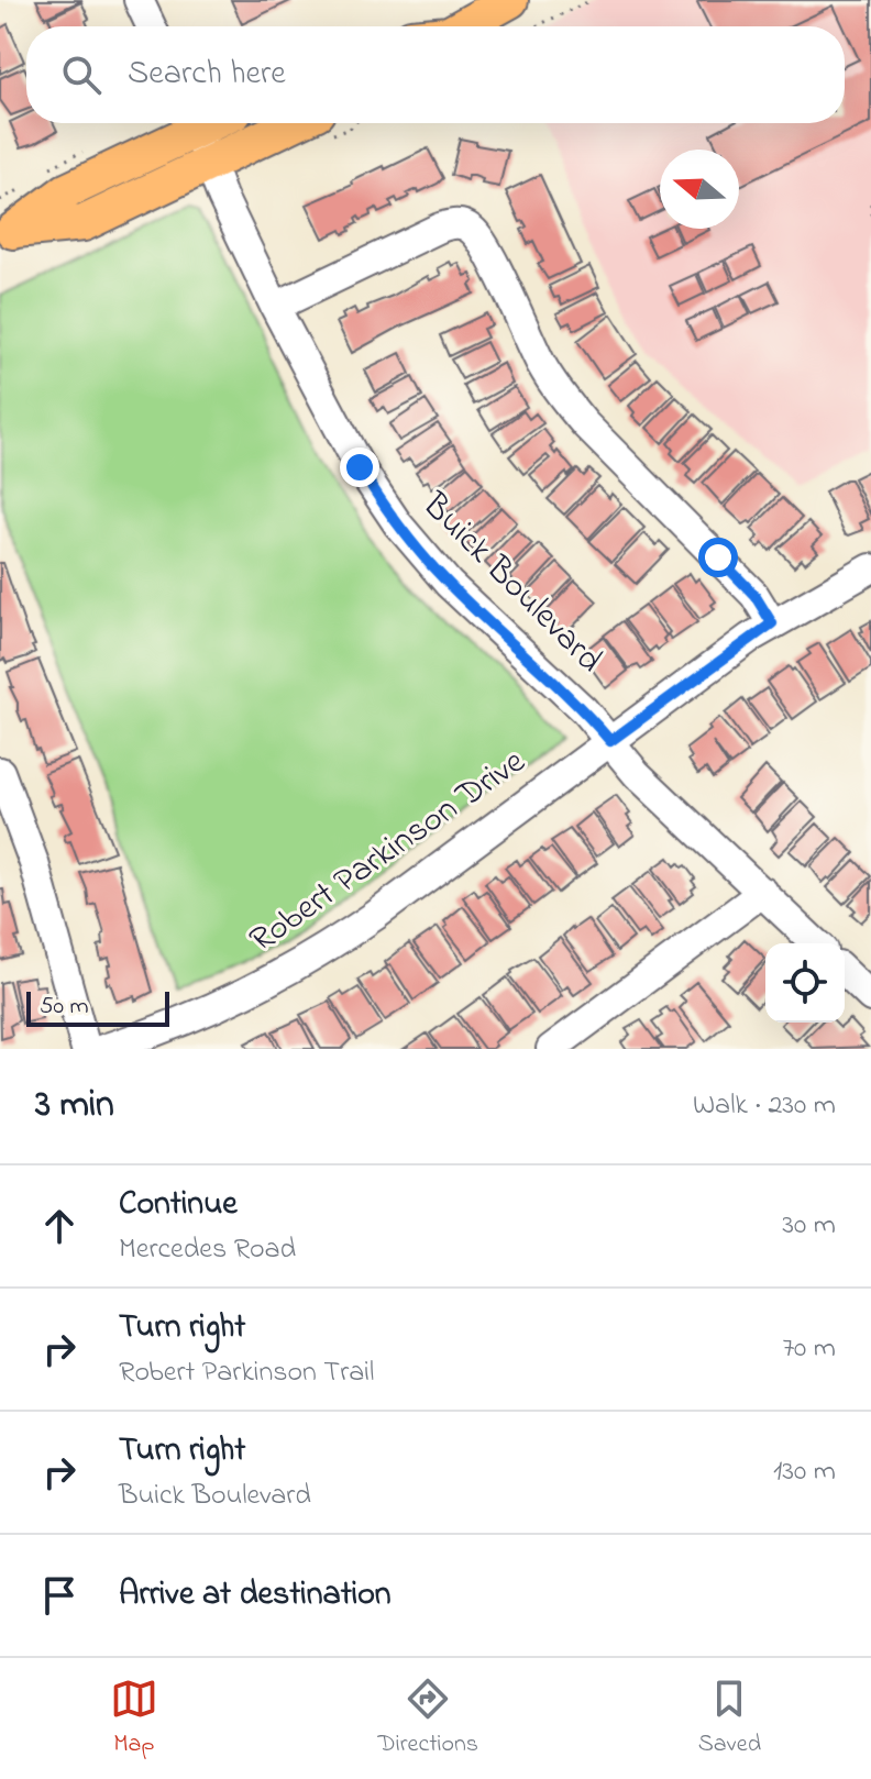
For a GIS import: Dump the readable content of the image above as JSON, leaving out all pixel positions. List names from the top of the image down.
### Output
{
  "streets": {
    "street": ["Buick Boulevard", "Robert Parkinson Drive"]
  },
  "crossings": [
    ["Buick Boulevard", "Robert Parkinson Drive"]
  ],
  "scale_bar": "50 m",
  "north": "left",
  "page": {
    "search": "Search here",
    "scale": "50 m",
    "heading": ["3 min", "Walk · 230 m"],
    "list": [
      ["Continue", "Mercedes Road", "30 m"],
      ["Turn right", "Robert Parkinson Trail", "70 m"],
      ["Turn right", "Buick Boulevard", "130 m"],
      "Arrive at destination"
    ],
    "nav": ["Map", "Directions", "Saved"]
  }
}
